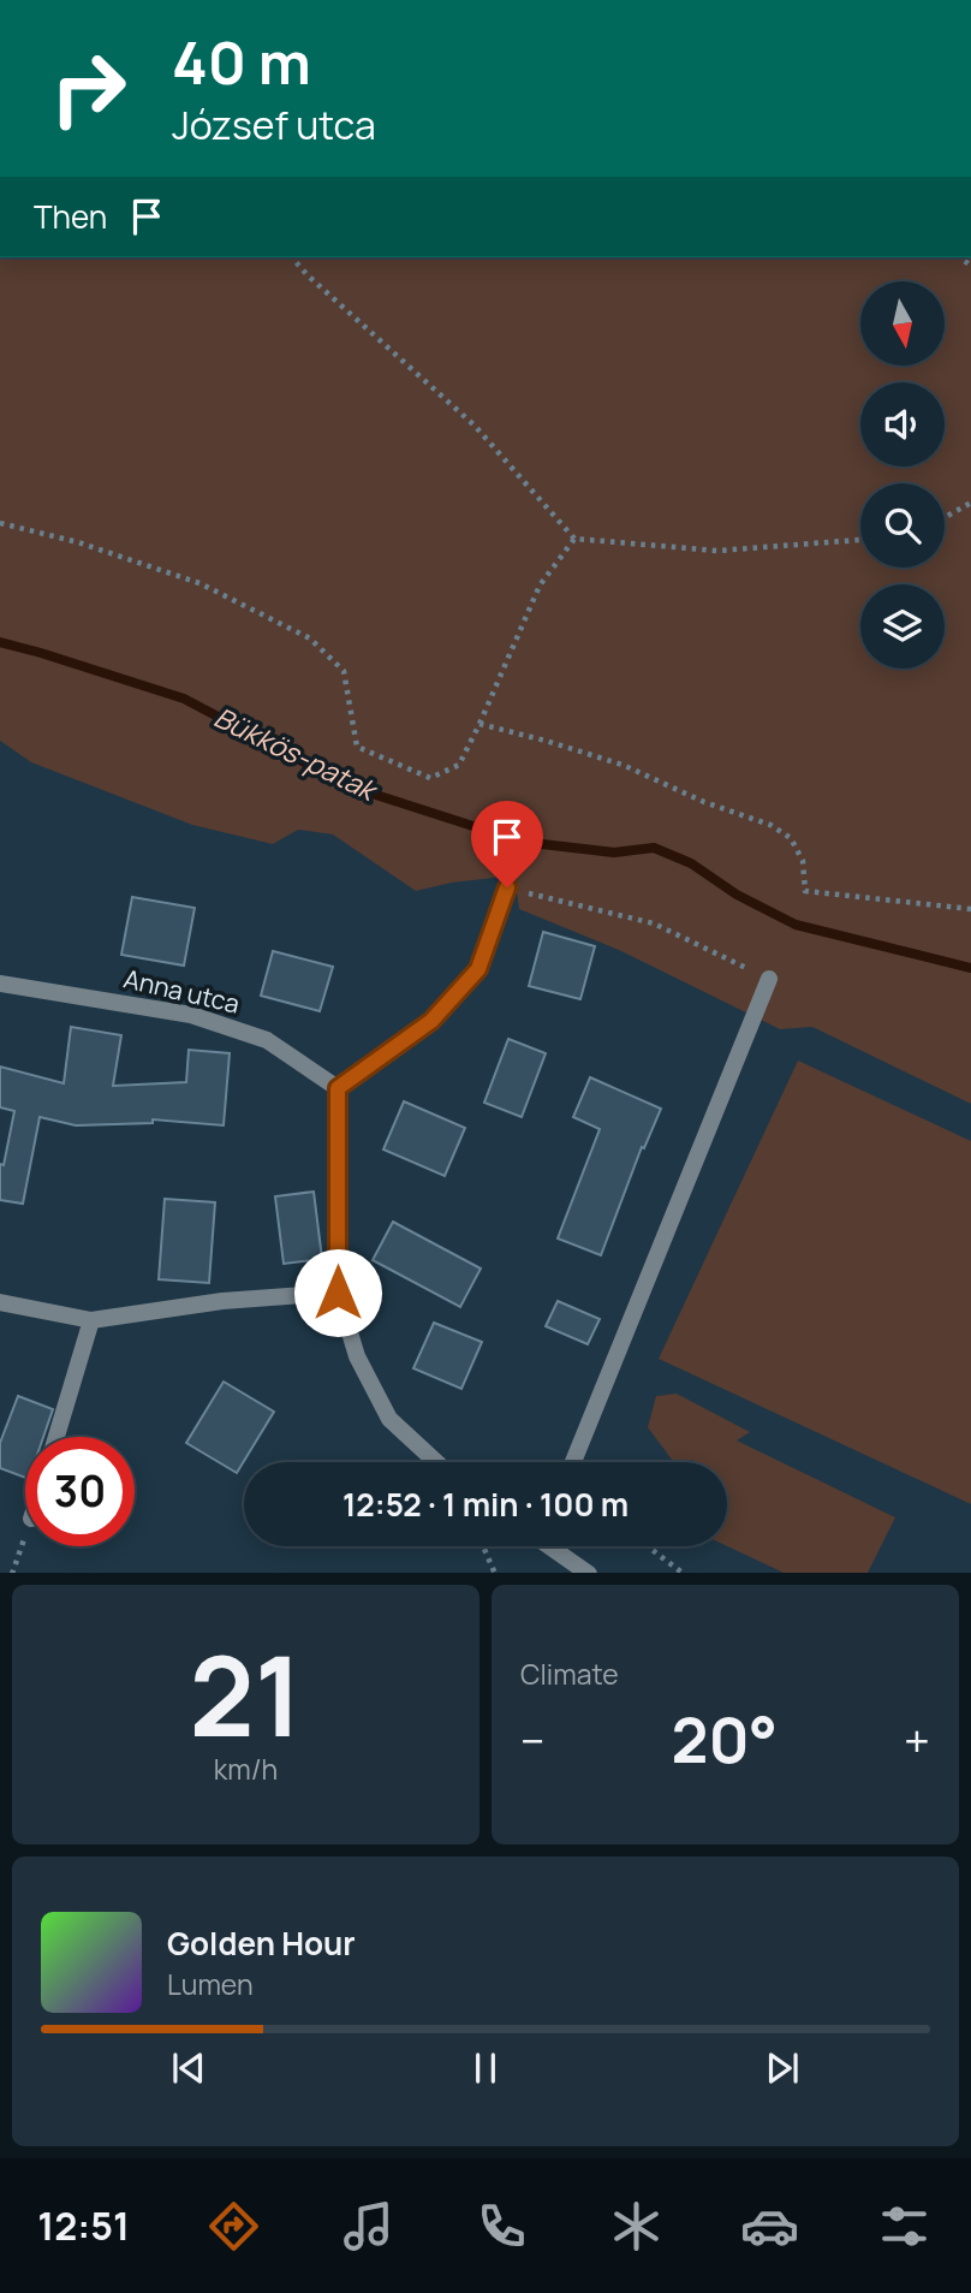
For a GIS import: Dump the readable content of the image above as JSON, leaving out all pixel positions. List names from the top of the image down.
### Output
{
  "streets": {
    "street": ["Anna utca"]
  },
  "water": ["Bükkös-patak"],
  "north": "bottom",
  "page": {
    "turn": ["40 m", "József utca"],
    "then": "Then",
    "limit": "30",
    "trip": "12:52 · 1 min · 100 m",
    "tile": [
      ["21", "km/h"],
      "Climate"
    ],
    "heat": ["−", "20°", "+"],
    "song": ["Golden Hour", "Lumen"],
    "tabs": "12:51"
  }
}
